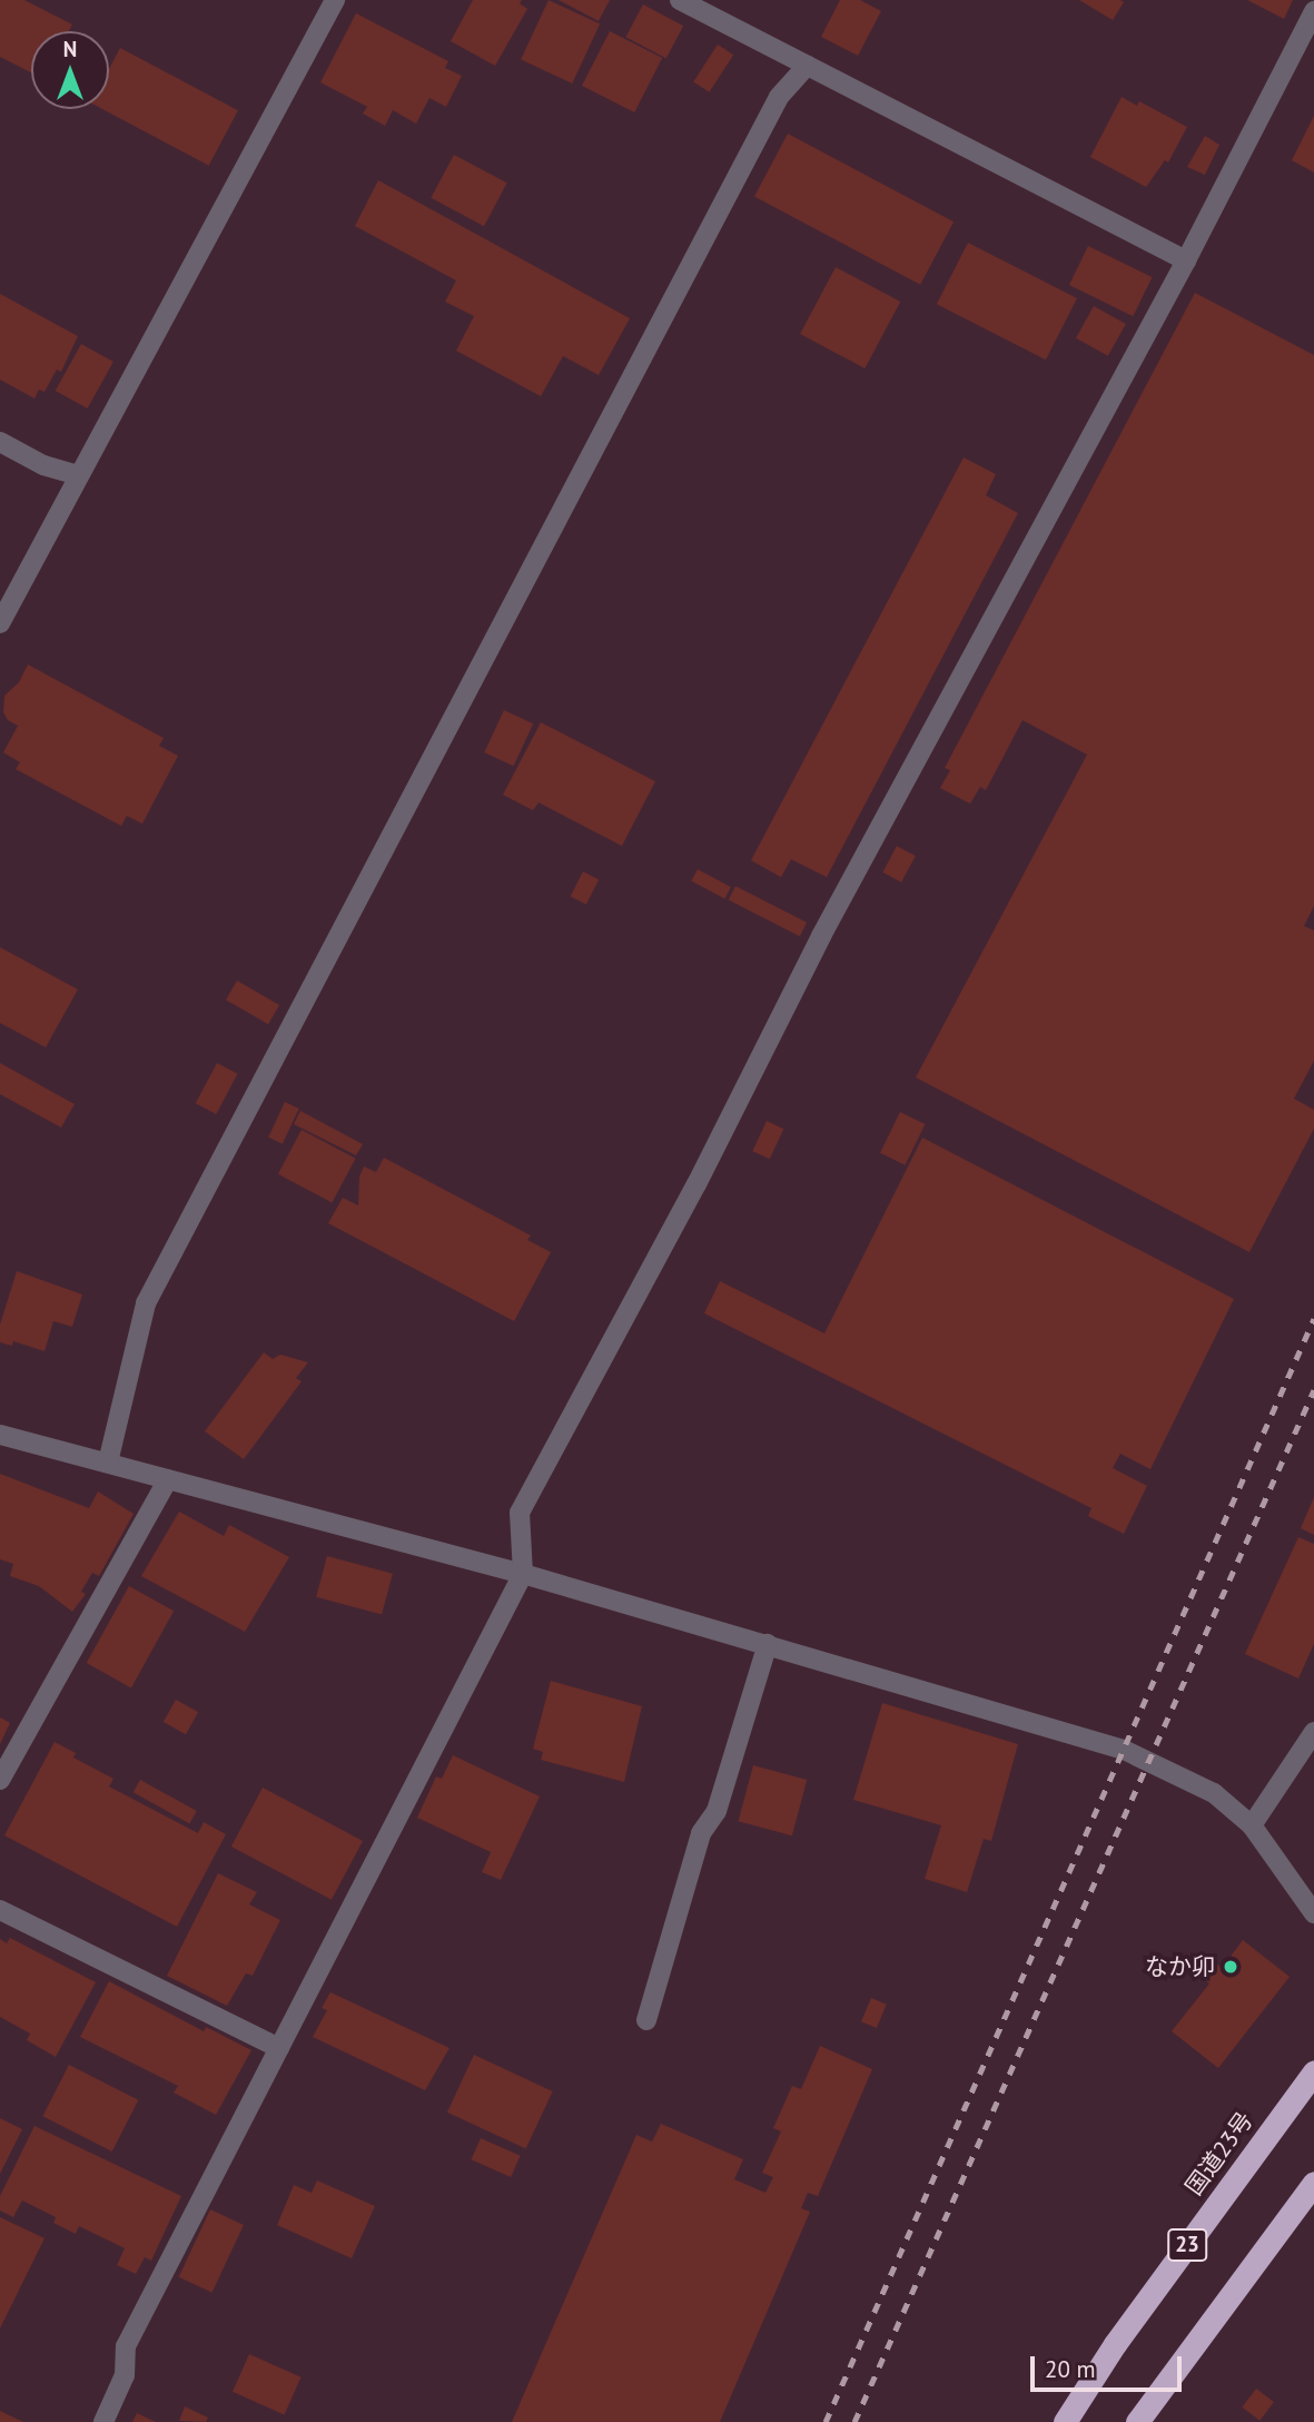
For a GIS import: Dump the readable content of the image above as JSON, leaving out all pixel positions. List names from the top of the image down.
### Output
{
  "streets": {
    "highway": ["国道23号", "23"]
  },
  "places": ["なか卯"],
  "scale_bar": "20 m",
  "north": "top"
}
